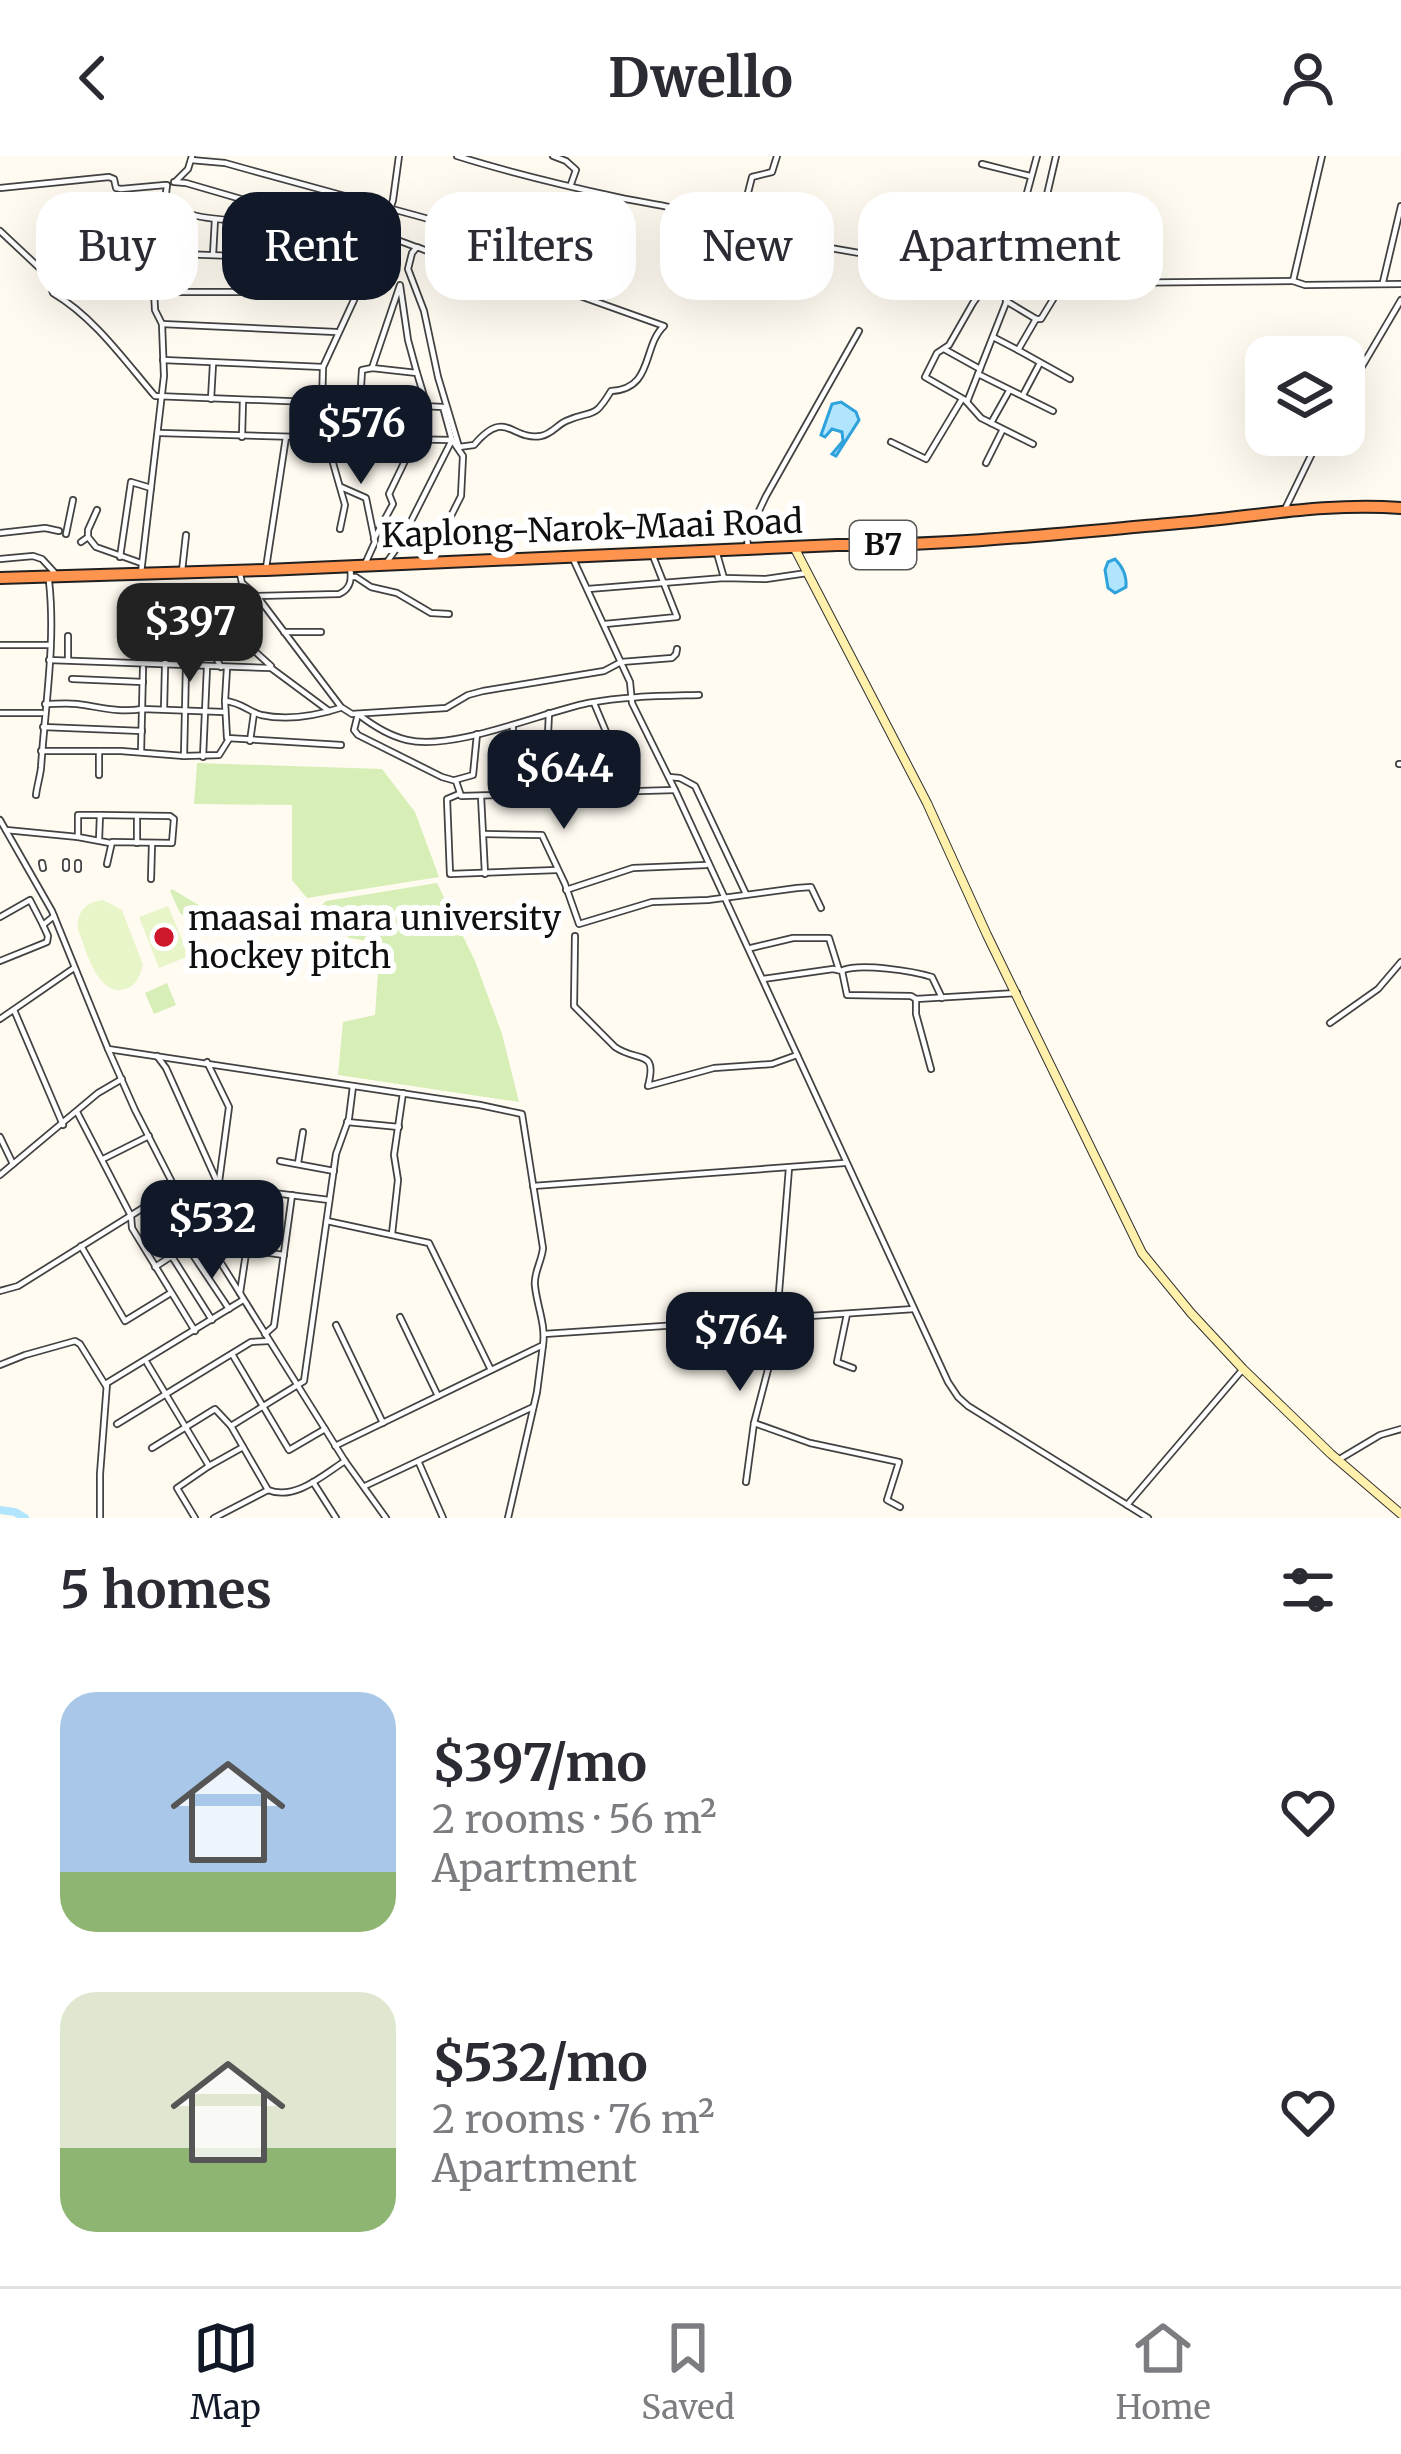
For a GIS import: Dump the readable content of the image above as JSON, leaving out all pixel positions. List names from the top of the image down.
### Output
{
  "streets": {
    "highway": ["Kaplong-Narok-Maai Road", "B7"]
  },
  "places": ["maasai mara university hockey pitch"],
  "page": {
    "header": "Dwello",
    "chip": [
      "Buy",
      "Rent",
      "Filters",
      "New",
      "Apartment"
    ],
    "price": [
      "$576",
      "$397",
      "$644",
      "$532",
      "$764"
    ],
    "heading": "5 homes",
    "list": [
      {
        "name": "$397/mo",
        "note": "2 rooms · 56 m² · Apartment"
      },
      {
        "name": "$532/mo",
        "note": "2 rooms · 76 m² · Apartment"
      }
    ],
    "tabs": ["Map", "Saved", "Home"]
  }
}
